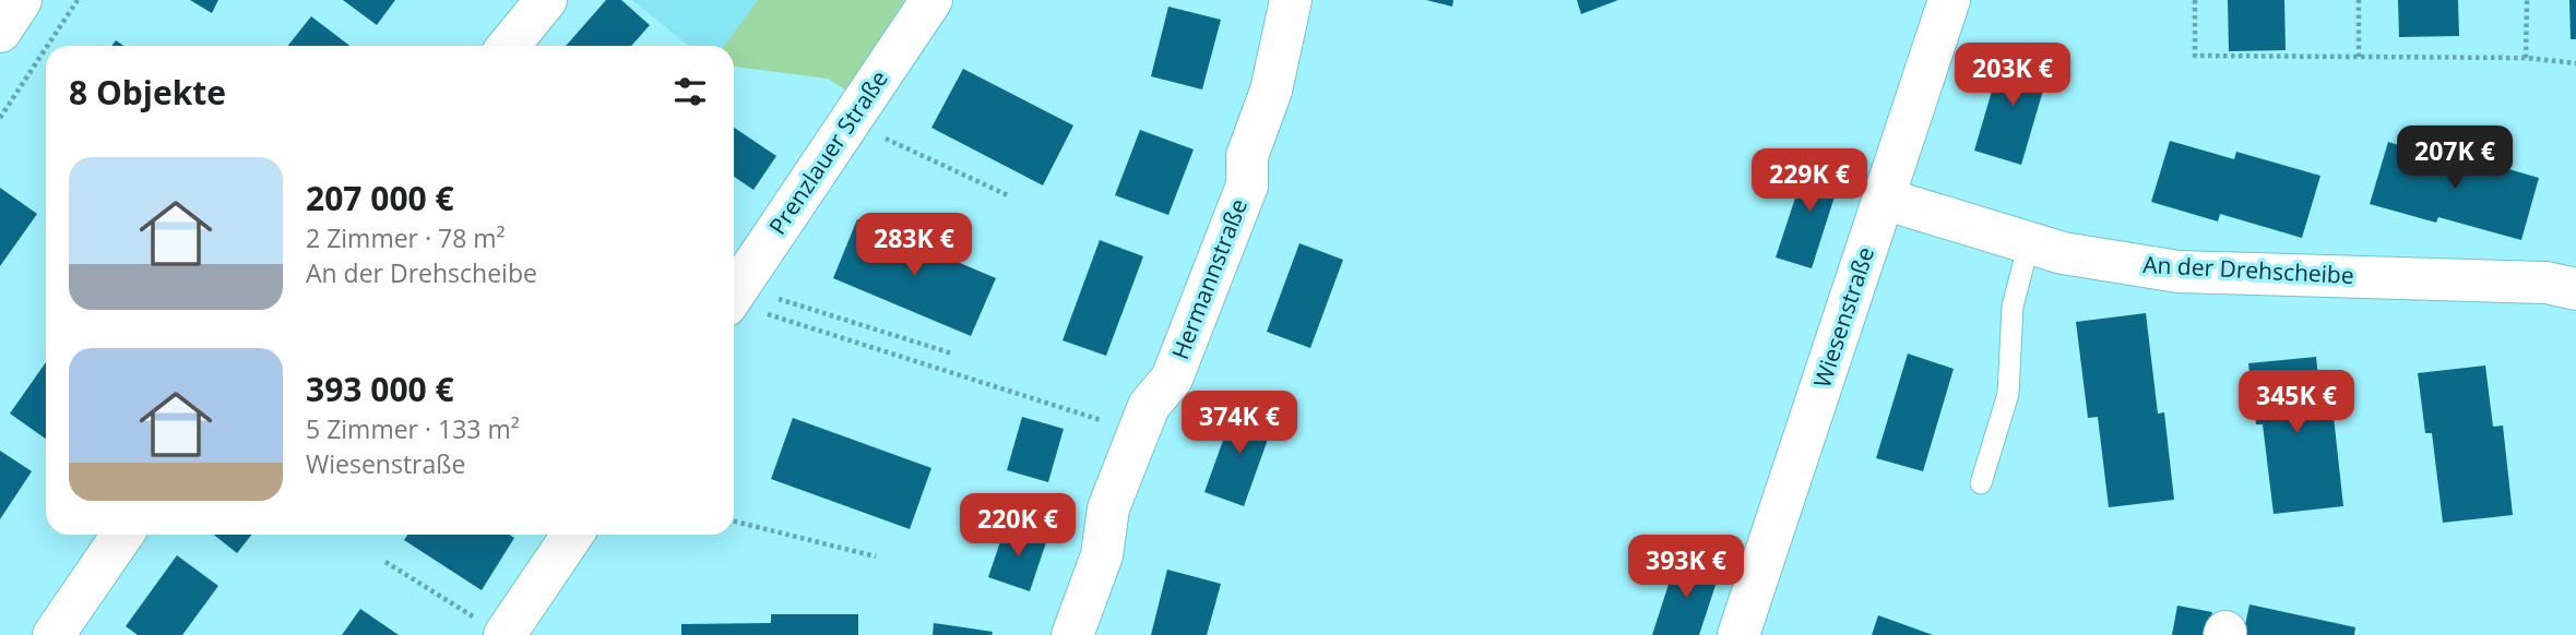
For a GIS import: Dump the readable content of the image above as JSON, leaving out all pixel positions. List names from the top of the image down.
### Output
{
  "streets": {
    "street": [
      "Prenzlauer Straße",
      "An der Drehscheibe",
      "Hermannstraße",
      "Wiesenstraße"
    ]
  },
  "crossings": [
    ["An der Drehscheibe", "Wiesenstraße"]
  ],
  "page": {
    "price": [
      "203K €",
      "207K €",
      "229K €",
      "283K €",
      "345K €",
      "374K €",
      "220K €",
      "393K €"
    ],
    "heading": "8 Objekte",
    "list": [
      {
        "name": "207 000 €",
        "note": "2 Zimmer · 78 m² · An der Drehscheibe"
      },
      {
        "name": "393 000 €",
        "note": "5 Zimmer · 133 m² · Wiesenstraße"
      }
    ]
  }
}
